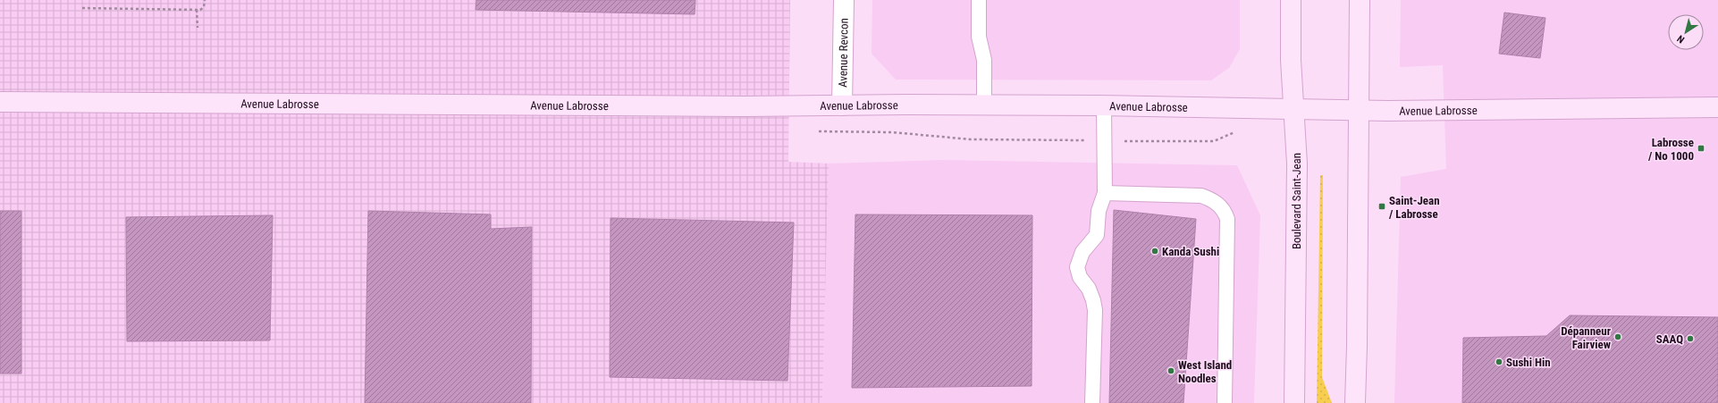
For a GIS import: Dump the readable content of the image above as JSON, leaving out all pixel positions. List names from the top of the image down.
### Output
{
  "streets": {
    "street": ["Avenue Revcon", "Avenue Labrosse", "Boulevard Saint-Jean"]
  },
  "crossings": [
    ["Avenue Revcon", "Avenue Labrosse"],
    ["Avenue Labrosse", "Boulevard Saint-Jean"]
  ],
  "places": {
    "transit": ["Labrosse / No 1000", "Saint-Jean / Labrosse"],
    "other": [
      "Kanda Sushi",
      "Dépanneur Fairview",
      "SAAQ",
      "Sushi Hin",
      "West Island Noodles"
    ]
  },
  "north": "bottom left"
}
